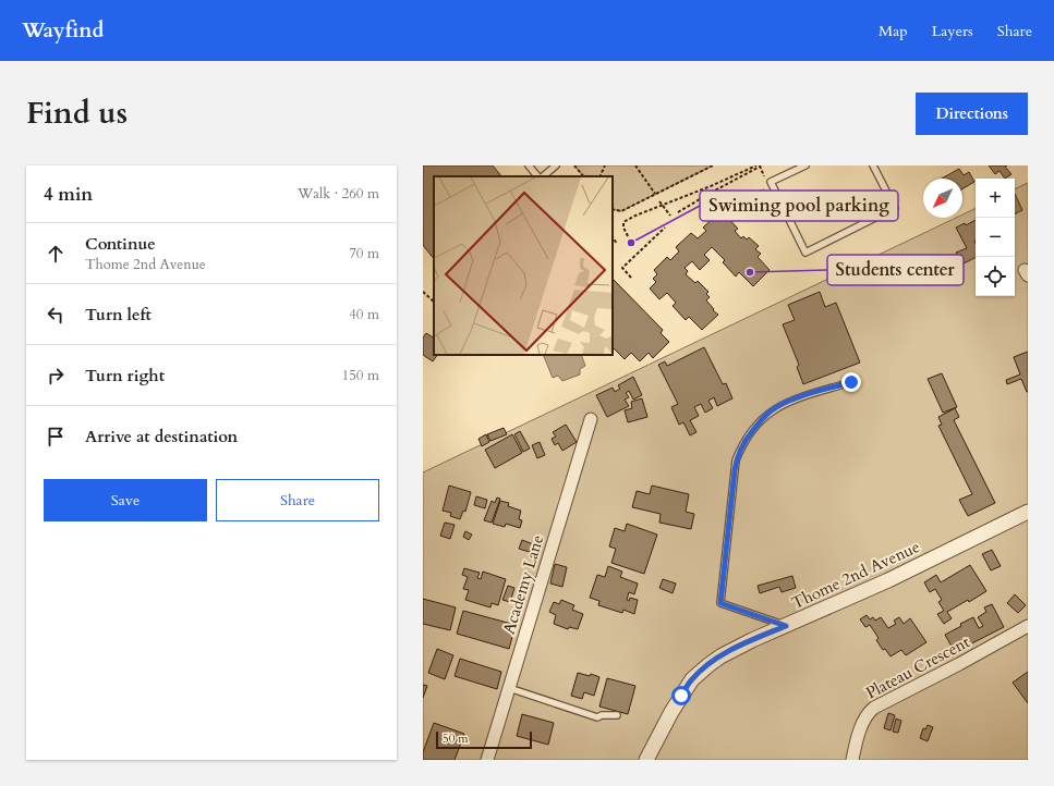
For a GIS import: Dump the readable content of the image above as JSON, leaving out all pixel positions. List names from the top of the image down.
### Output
{
  "streets": {
    "street": ["Thome 2nd Avenue", "Academy Lane", "Plateau Crescent"]
  },
  "places": ["Swiming pool parking", "Students center"],
  "scale_bar": "50 m",
  "north": "bottom left",
  "page": {
    "header": "Wayfind",
    "nav": ["Map", "Layers", "Share"],
    "title": "Find us",
    "buttons": [
      "Directions",
      ["Save", "Share"]
    ],
    "heading": ["4 min", "Walk · 260 m"],
    "map_buttons": ["+", "−"],
    "list": [
      ["Continue", "Thome 2nd Avenue", "70 m"],
      ["Turn left", "40 m"],
      ["Turn right", "150 m"],
      "Arrive at destination"
    ],
    "scale": "50 m"
  }
}
